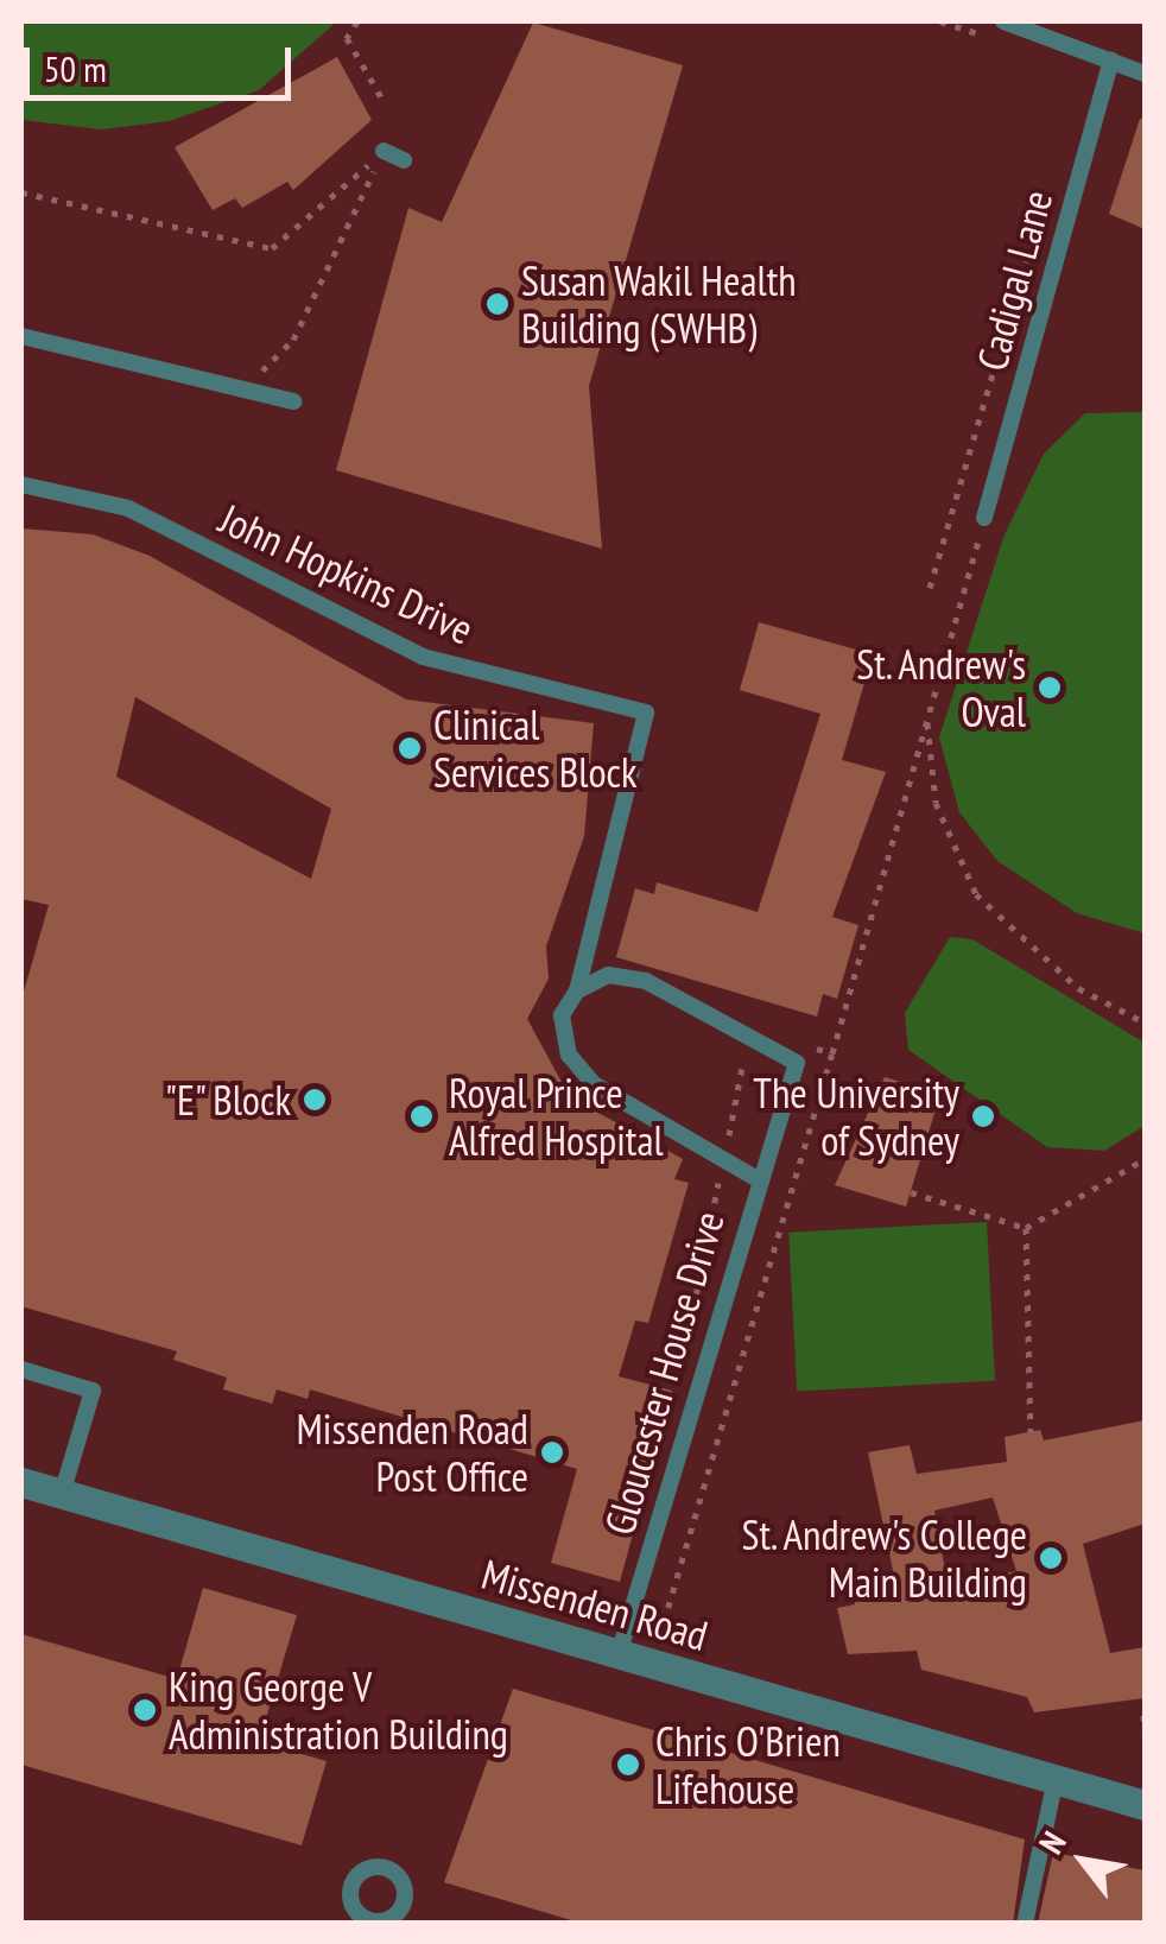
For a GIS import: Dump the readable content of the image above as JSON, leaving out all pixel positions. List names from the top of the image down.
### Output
{
  "streets": {
    "street": ["Missenden Road"],
    "lane": ["Cadigal Lane", "John Hopkins Drive", "Gloucester House Drive"]
  },
  "crossings": [
    ["Gloucester House Drive", "Missenden Road"]
  ],
  "places": [
    "Susan Wakil Health Building (SWHB)",
    "St. Andrew's Oval",
    "Clinical Services Block",
    "\"E\" Block",
    "Royal Prince Alfred Hospital",
    "The University of Sydney",
    "Missenden Road Post Office",
    "St. Andrew's College Main Building",
    "King George V Administration Building",
    "Chris O'Brien Lifehouse"
  ],
  "scale_bar": "50 m",
  "north": "top left"
}
